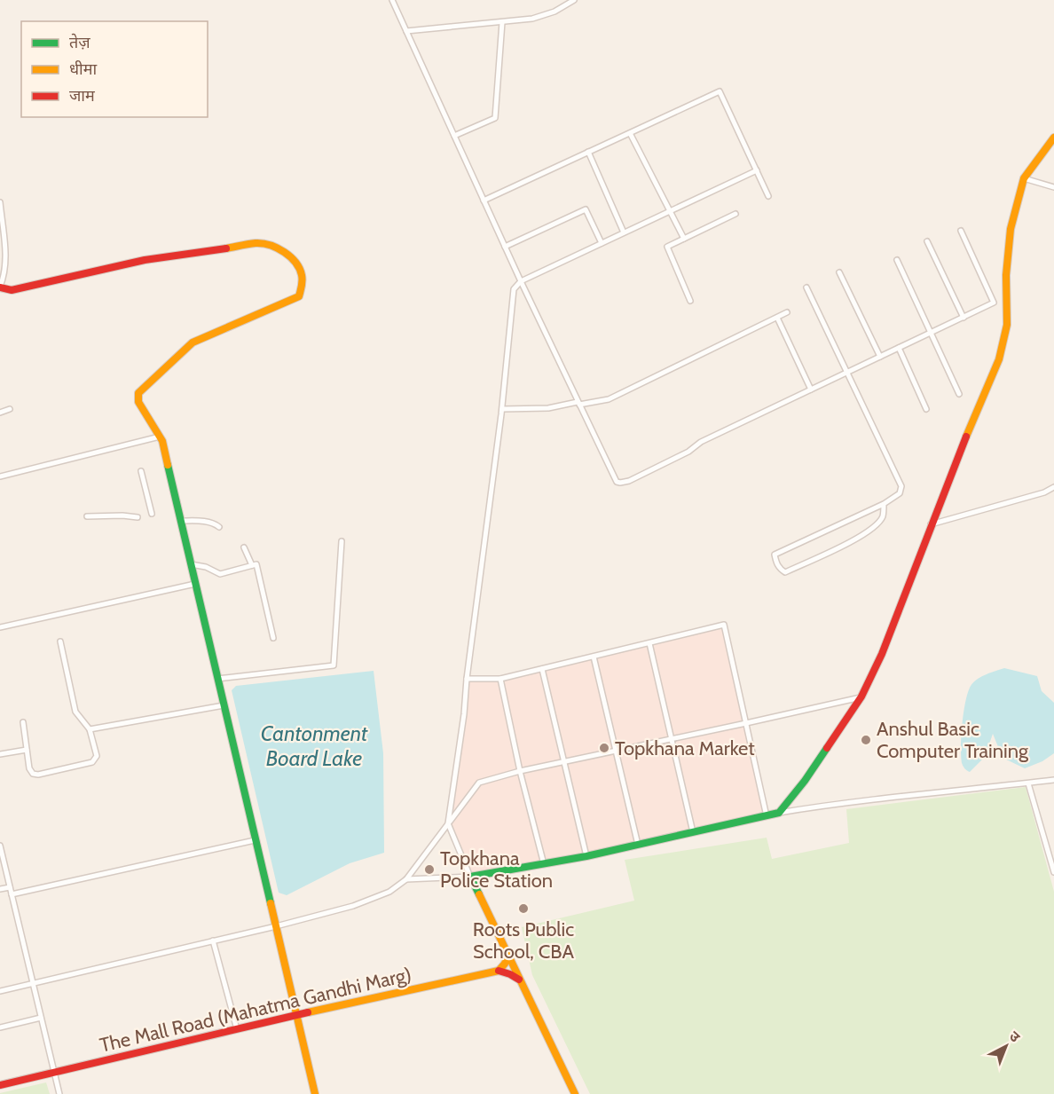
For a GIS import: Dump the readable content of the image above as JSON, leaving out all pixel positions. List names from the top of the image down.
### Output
{
  "streets": {
    "street": ["The Mall Road (Mahatma Gandhi Marg)"]
  },
  "water": ["Cantonment Board Lake"],
  "places": [
    "Anshul Basic Computer Training",
    "Topkhana Market",
    "Topkhana Police Station",
    "Roots Public School, CBA"
  ],
  "legend": ["तेज़", "धीमा", "जाम"],
  "north": "top right"
}
